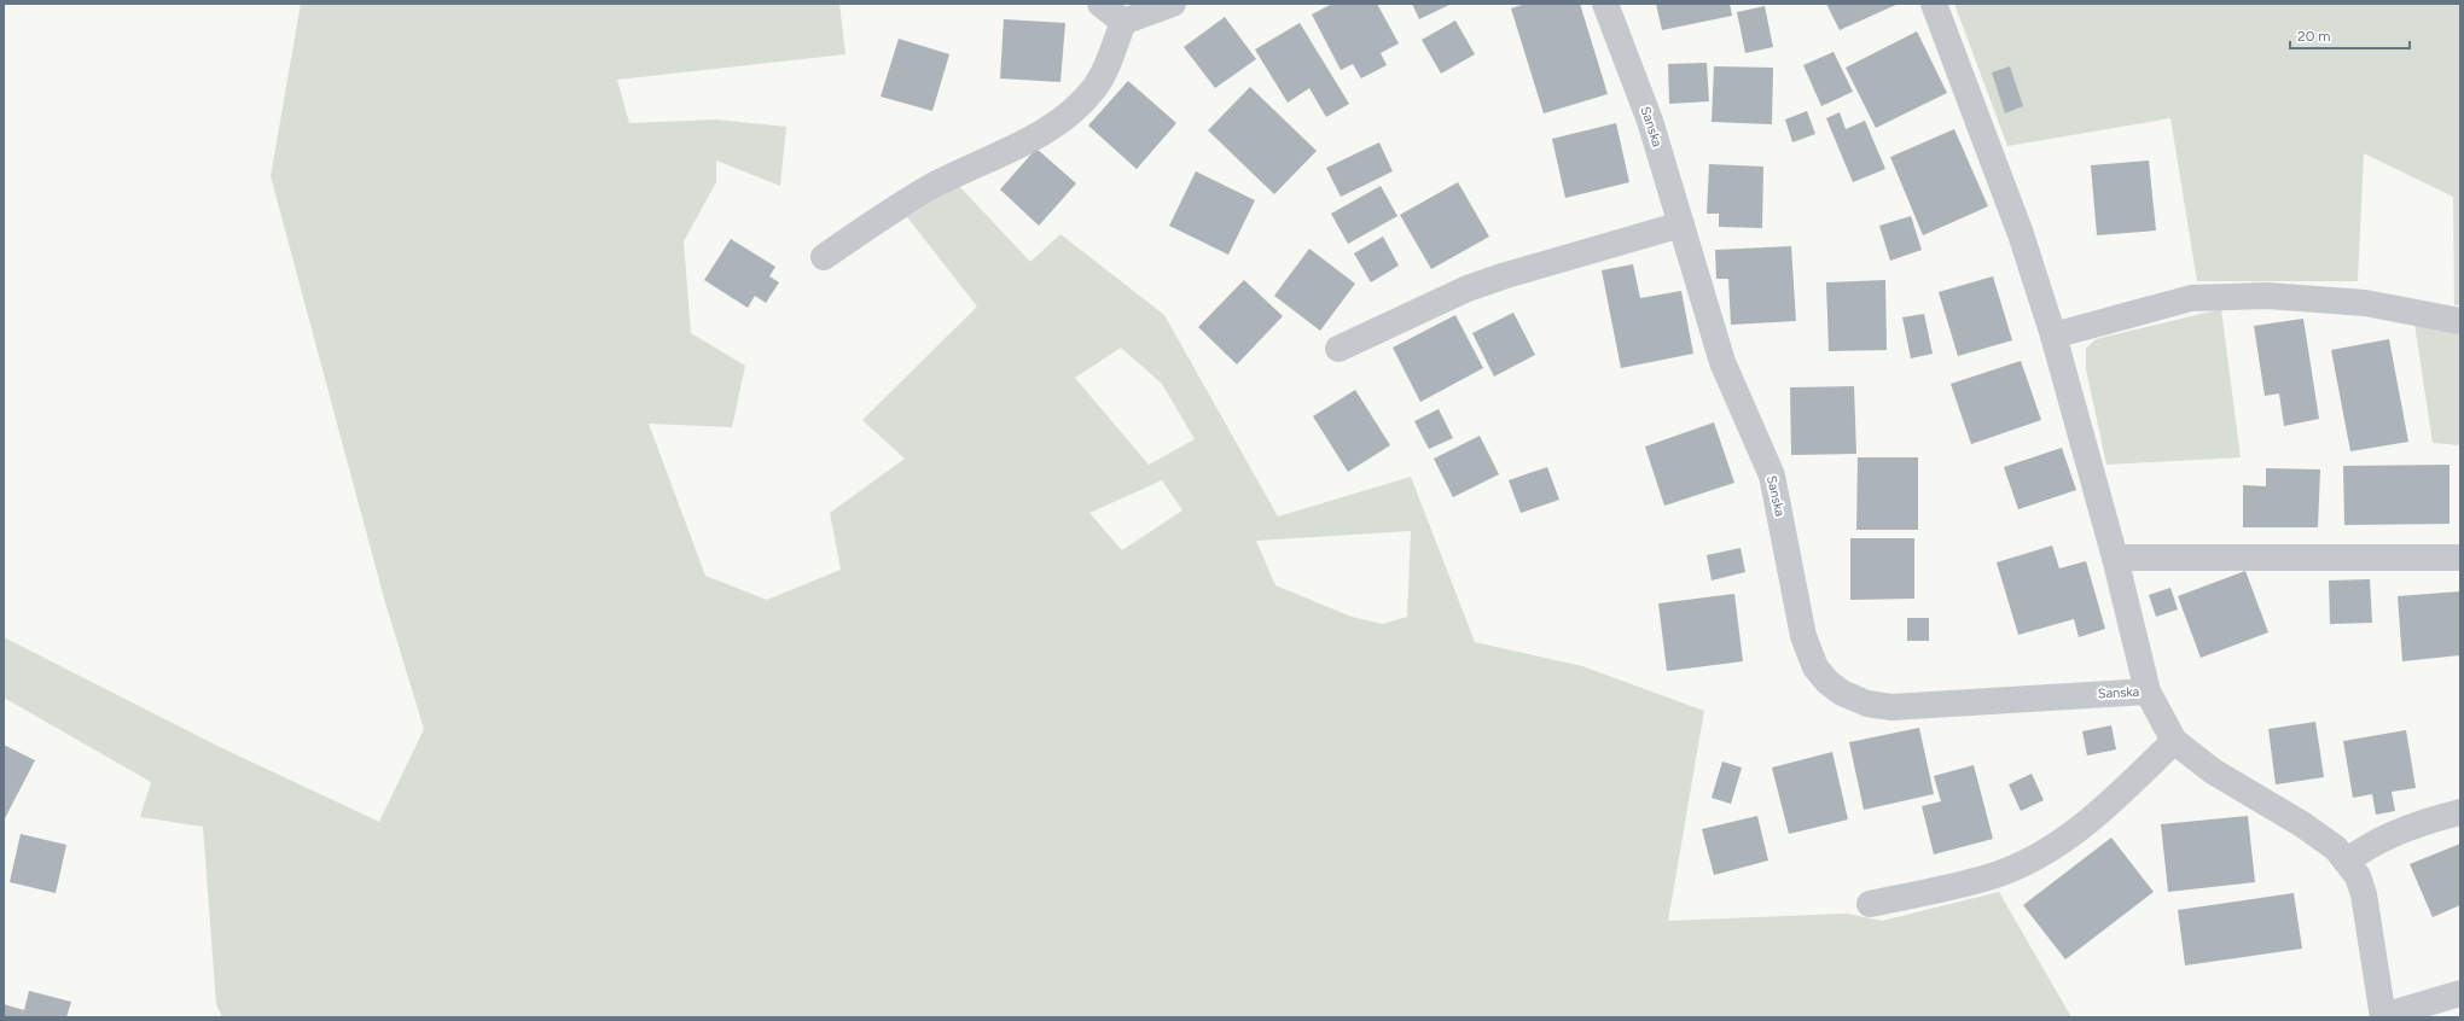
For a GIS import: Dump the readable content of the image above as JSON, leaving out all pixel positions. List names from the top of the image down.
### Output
{
  "streets": {
    "street": ["Sanska"]
  },
  "scale_bar": "20 m"
}
